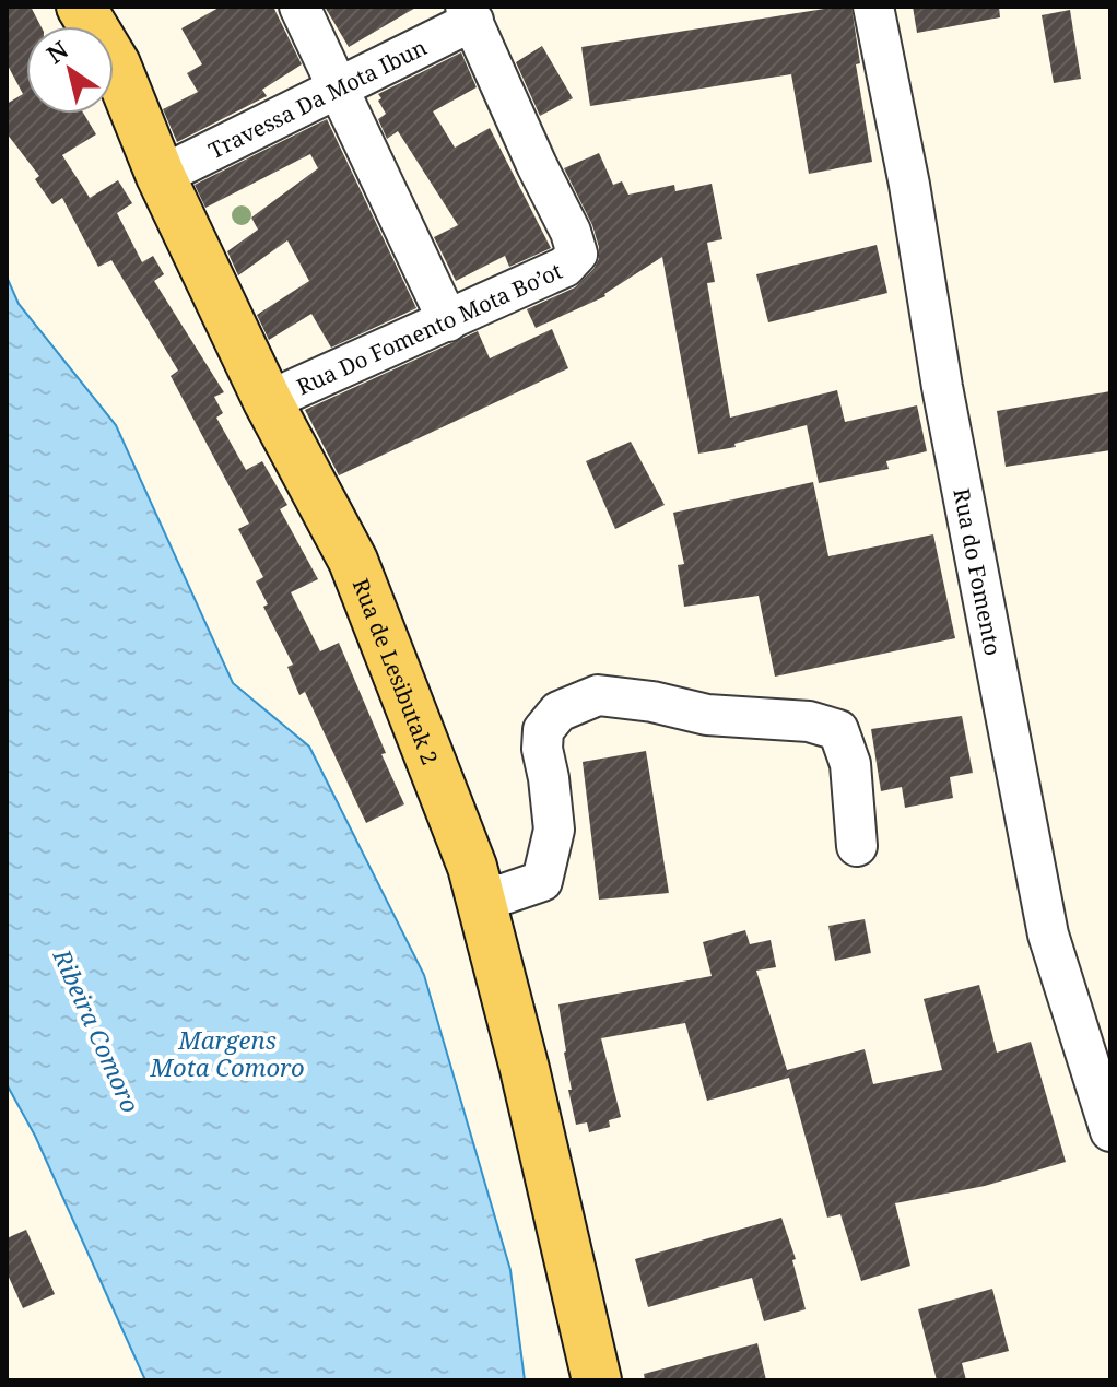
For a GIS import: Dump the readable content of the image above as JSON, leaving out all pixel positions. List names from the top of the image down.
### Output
{
  "streets": {
    "main road": ["Rua de Lesibutak 2"],
    "street": ["Travessa Da Mota Ibun", "Rua Do Fomento Mota Bo’ot", "Rua do Fomento"]
  },
  "crossings": [
    ["Travessa Da Mota Ibun", "Rua Do Fomento Mota Bo’ot"],
    ["Travessa Da Mota Ibun", "Rua de Lesibutak 2"],
    ["Rua Do Fomento Mota Bo’ot", "Rua de Lesibutak 2"]
  ],
  "water": ["Ribeira Comoro", "Margens Mota Comoro"],
  "north": "top left"
}
